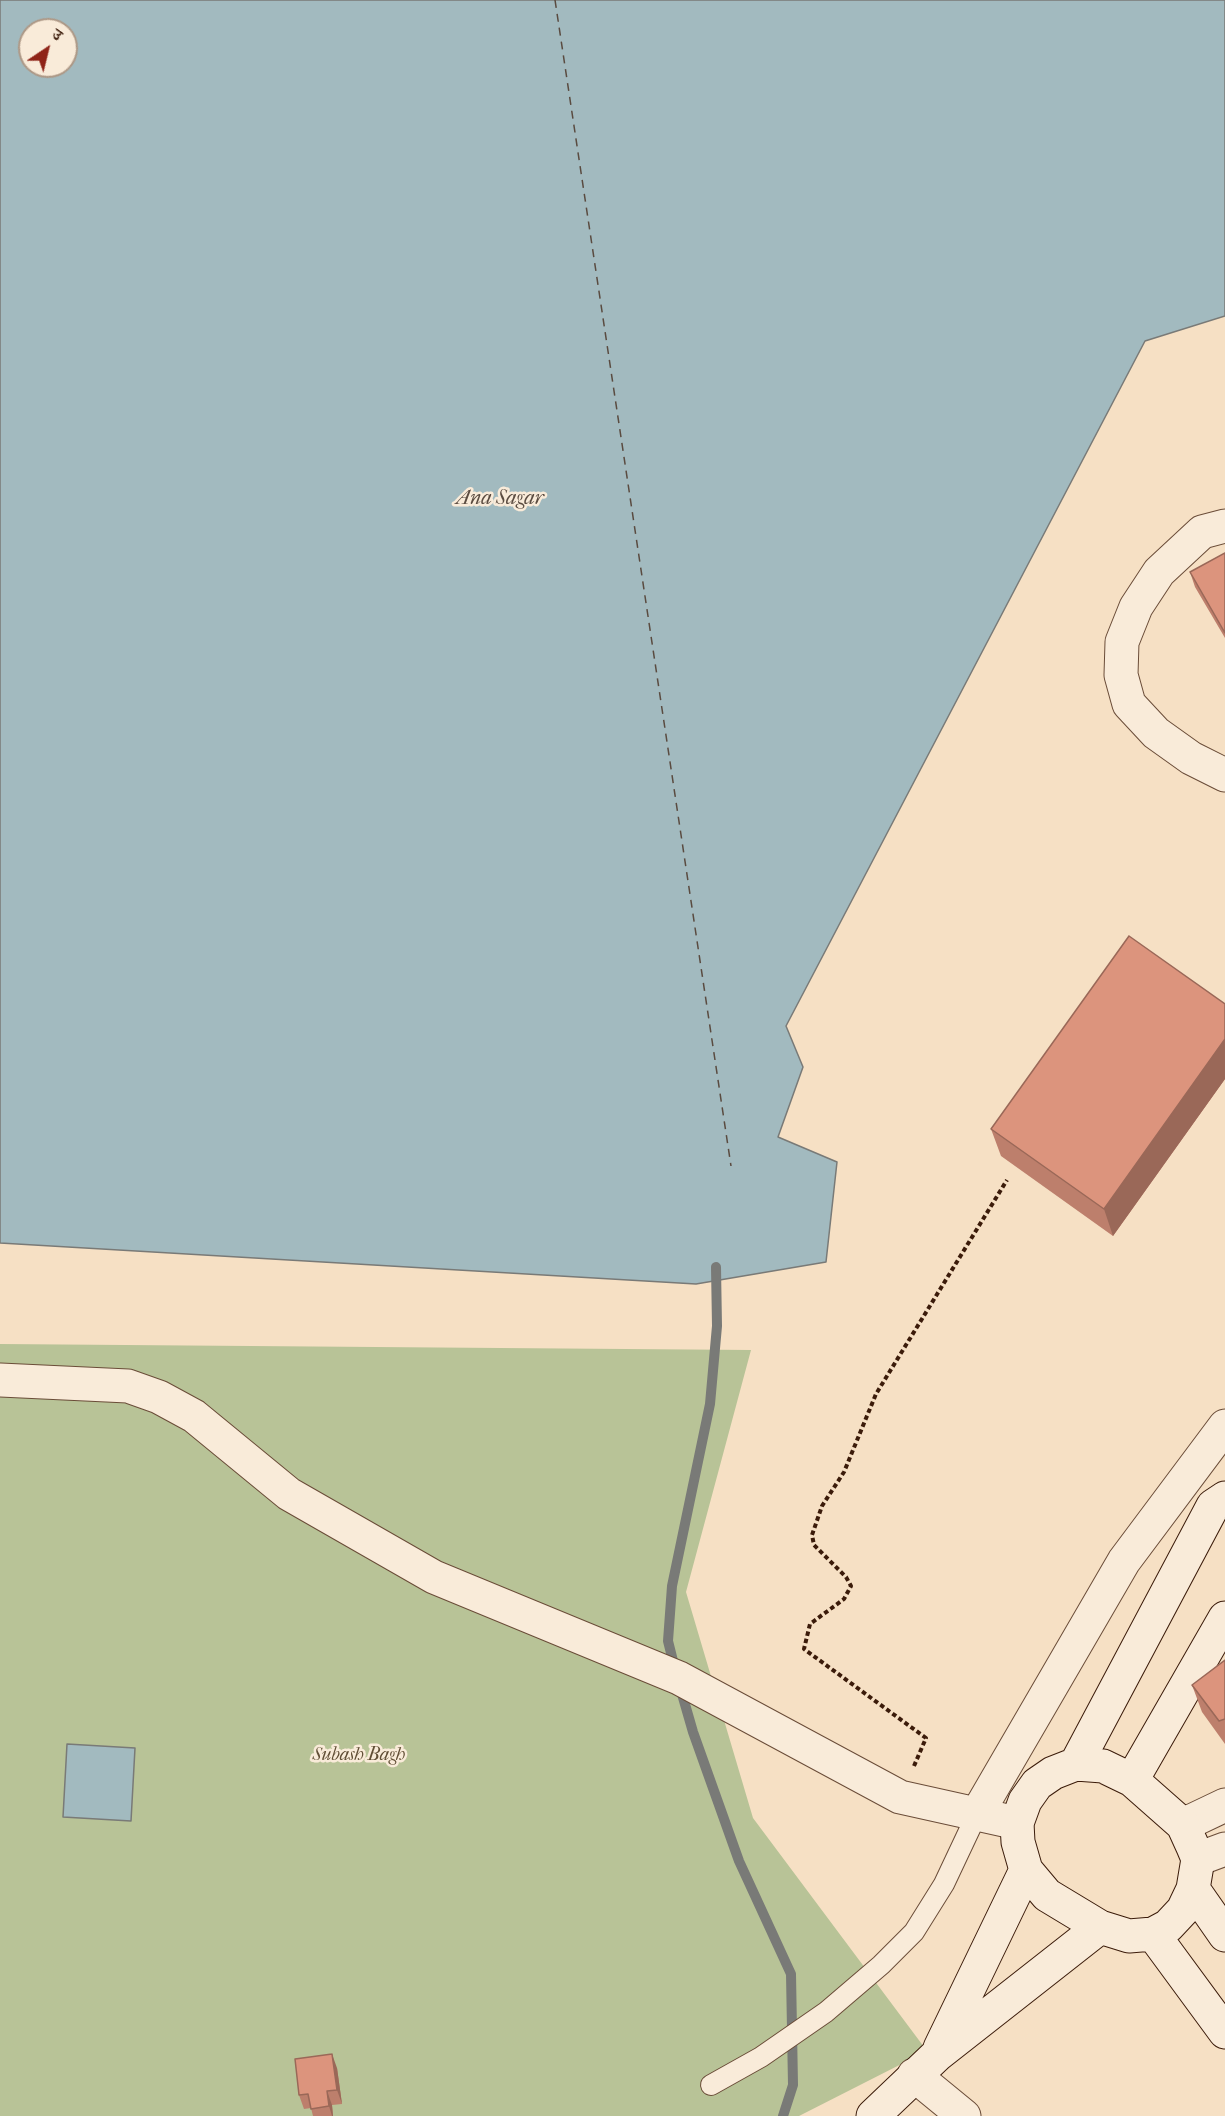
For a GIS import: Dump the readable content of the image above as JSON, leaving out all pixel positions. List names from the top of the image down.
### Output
{
  "water": ["Ana Sagar"],
  "parks": ["Subash Bagh"],
  "north": "top right"
}
